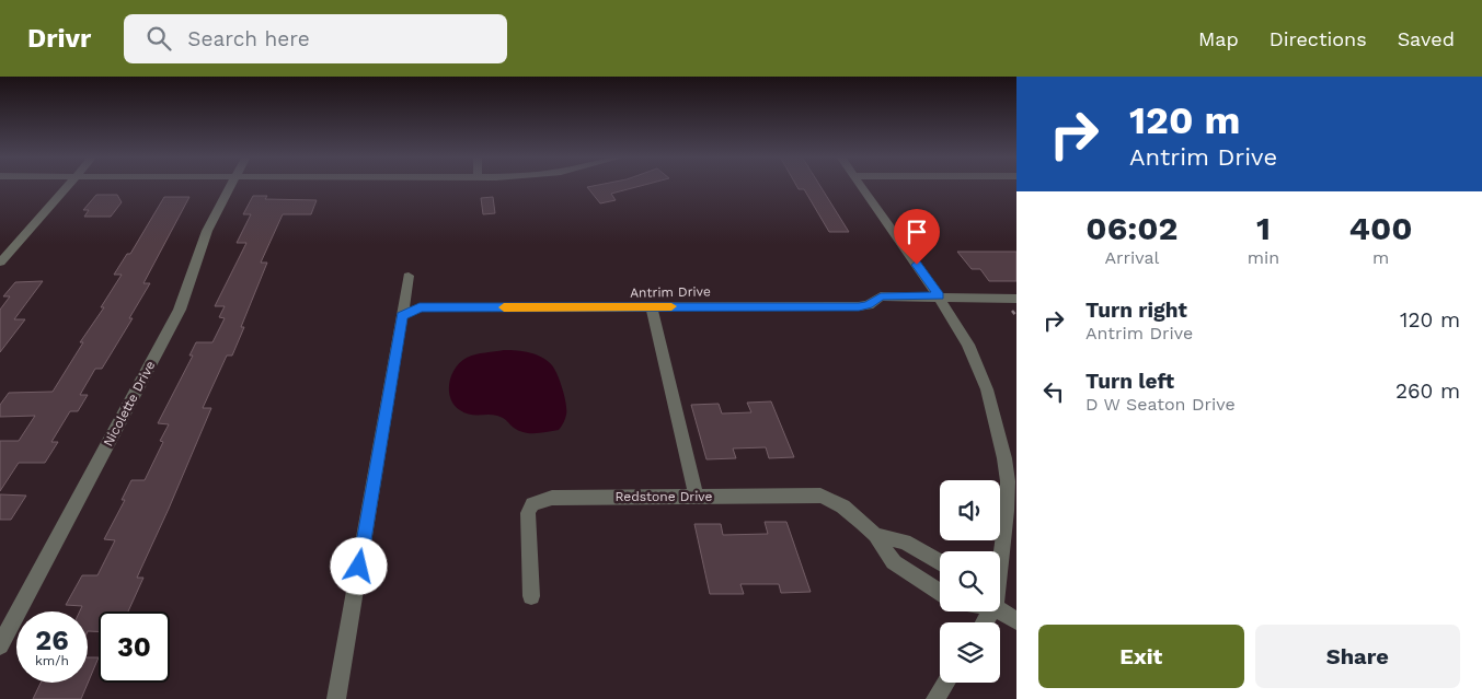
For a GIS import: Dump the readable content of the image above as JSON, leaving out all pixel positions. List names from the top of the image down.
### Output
{
  "streets": {
    "street": ["Antrim Drive", "Nicolette Drive", "Redstone Drive"]
  },
  "page": {
    "header": "Drivr",
    "search": "Search here",
    "nav": ["Map", "Directions", "Saved"],
    "turn": ["120 m", "Antrim Drive"],
    "eta": [
      "06:02",
      "Arrival",
      "1",
      "min",
      "400",
      "m"
    ],
    "list": [
      {
        "name": "Turn right",
        "note": "Antrim Drive",
        "value": "120 m"
      },
      {
        "name": "Turn left",
        "note": "D W Seaton Drive",
        "value": "260 m"
      }
    ],
    "speed": "26 km/h",
    "limit": "30",
    "buttons": ["Exit", "Share"]
  }
}
